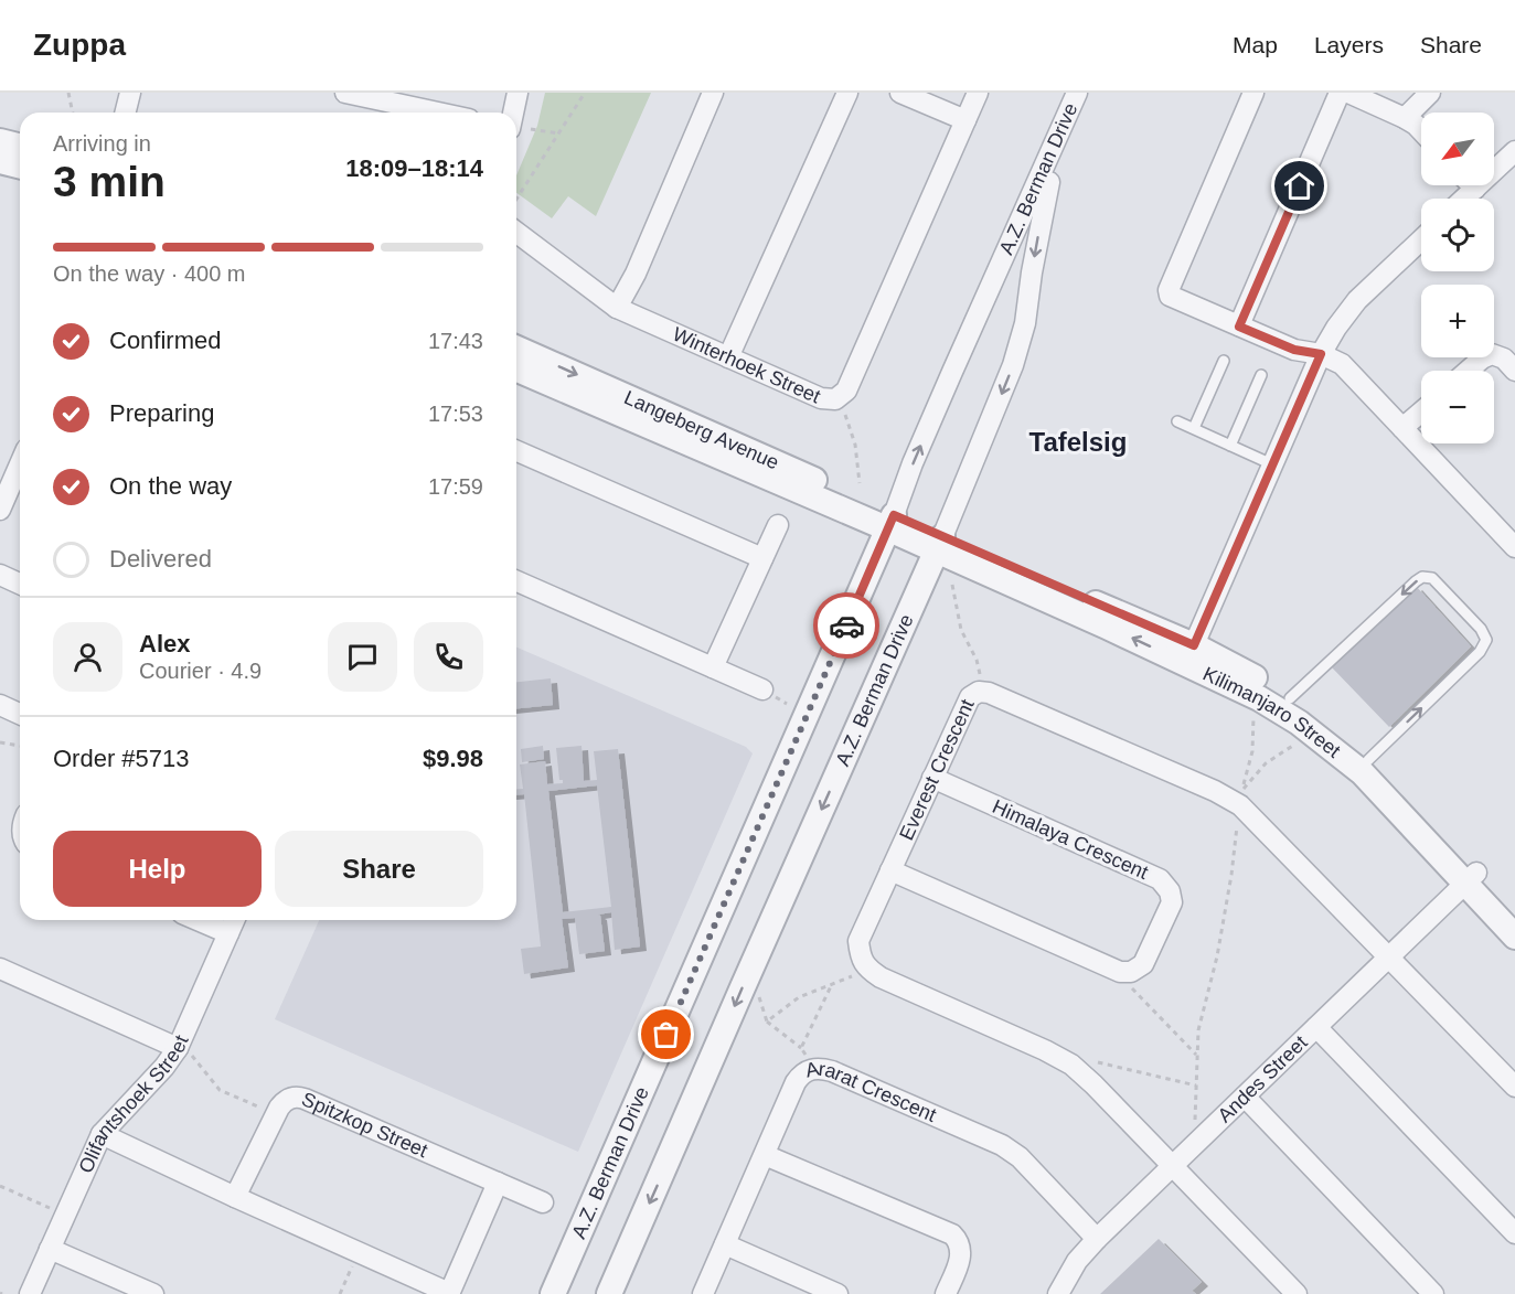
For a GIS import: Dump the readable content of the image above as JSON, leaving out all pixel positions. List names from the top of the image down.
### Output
{
  "streets": {
    "street": [
      "A.Z. Berman Drive",
      "Winterhoek Street",
      "Langeberg Avenue",
      "Kilimanjaro Street",
      "Everest Crescent",
      "Himalaya Crescent",
      "Andes Street",
      "Ararat Crescent",
      "Olifantshoek Street",
      "Spitzkop Street"
    ]
  },
  "crossings": [
    ["A.Z. Berman Drive", "Langeberg Avenue"],
    ["A.Z. Berman Drive", "Kilimanjaro Street"],
    ["Langeberg Avenue", "Kilimanjaro Street"],
    ["Kilimanjaro Street", "Andes Street"],
    ["Everest Crescent", "Himalaya Crescent"],
    ["Everest Crescent", "Andes Street"],
    ["Andes Street", "Ararat Crescent"]
  ],
  "districts": ["Tafelsig"],
  "north": "bottom left",
  "page": {
    "header": "Zuppa",
    "nav": ["Map", "Layers", "Share"],
    "map_buttons": ["+", "−"],
    "heading": ["3 min", "Arriving in", "18:09–18:14"],
    "panel": [
      "Alex",
      "Courier · 4.9",
      "Order #5713",
      "$9.98"
    ],
    "bar": "On the way · 400 m",
    "list": [
      ["Confirmed", "17:43"],
      ["Preparing", "17:53"],
      ["On the way", "17:59"],
      "Delivered"
    ],
    "buttons": ["Help", "Share"]
  }
}
